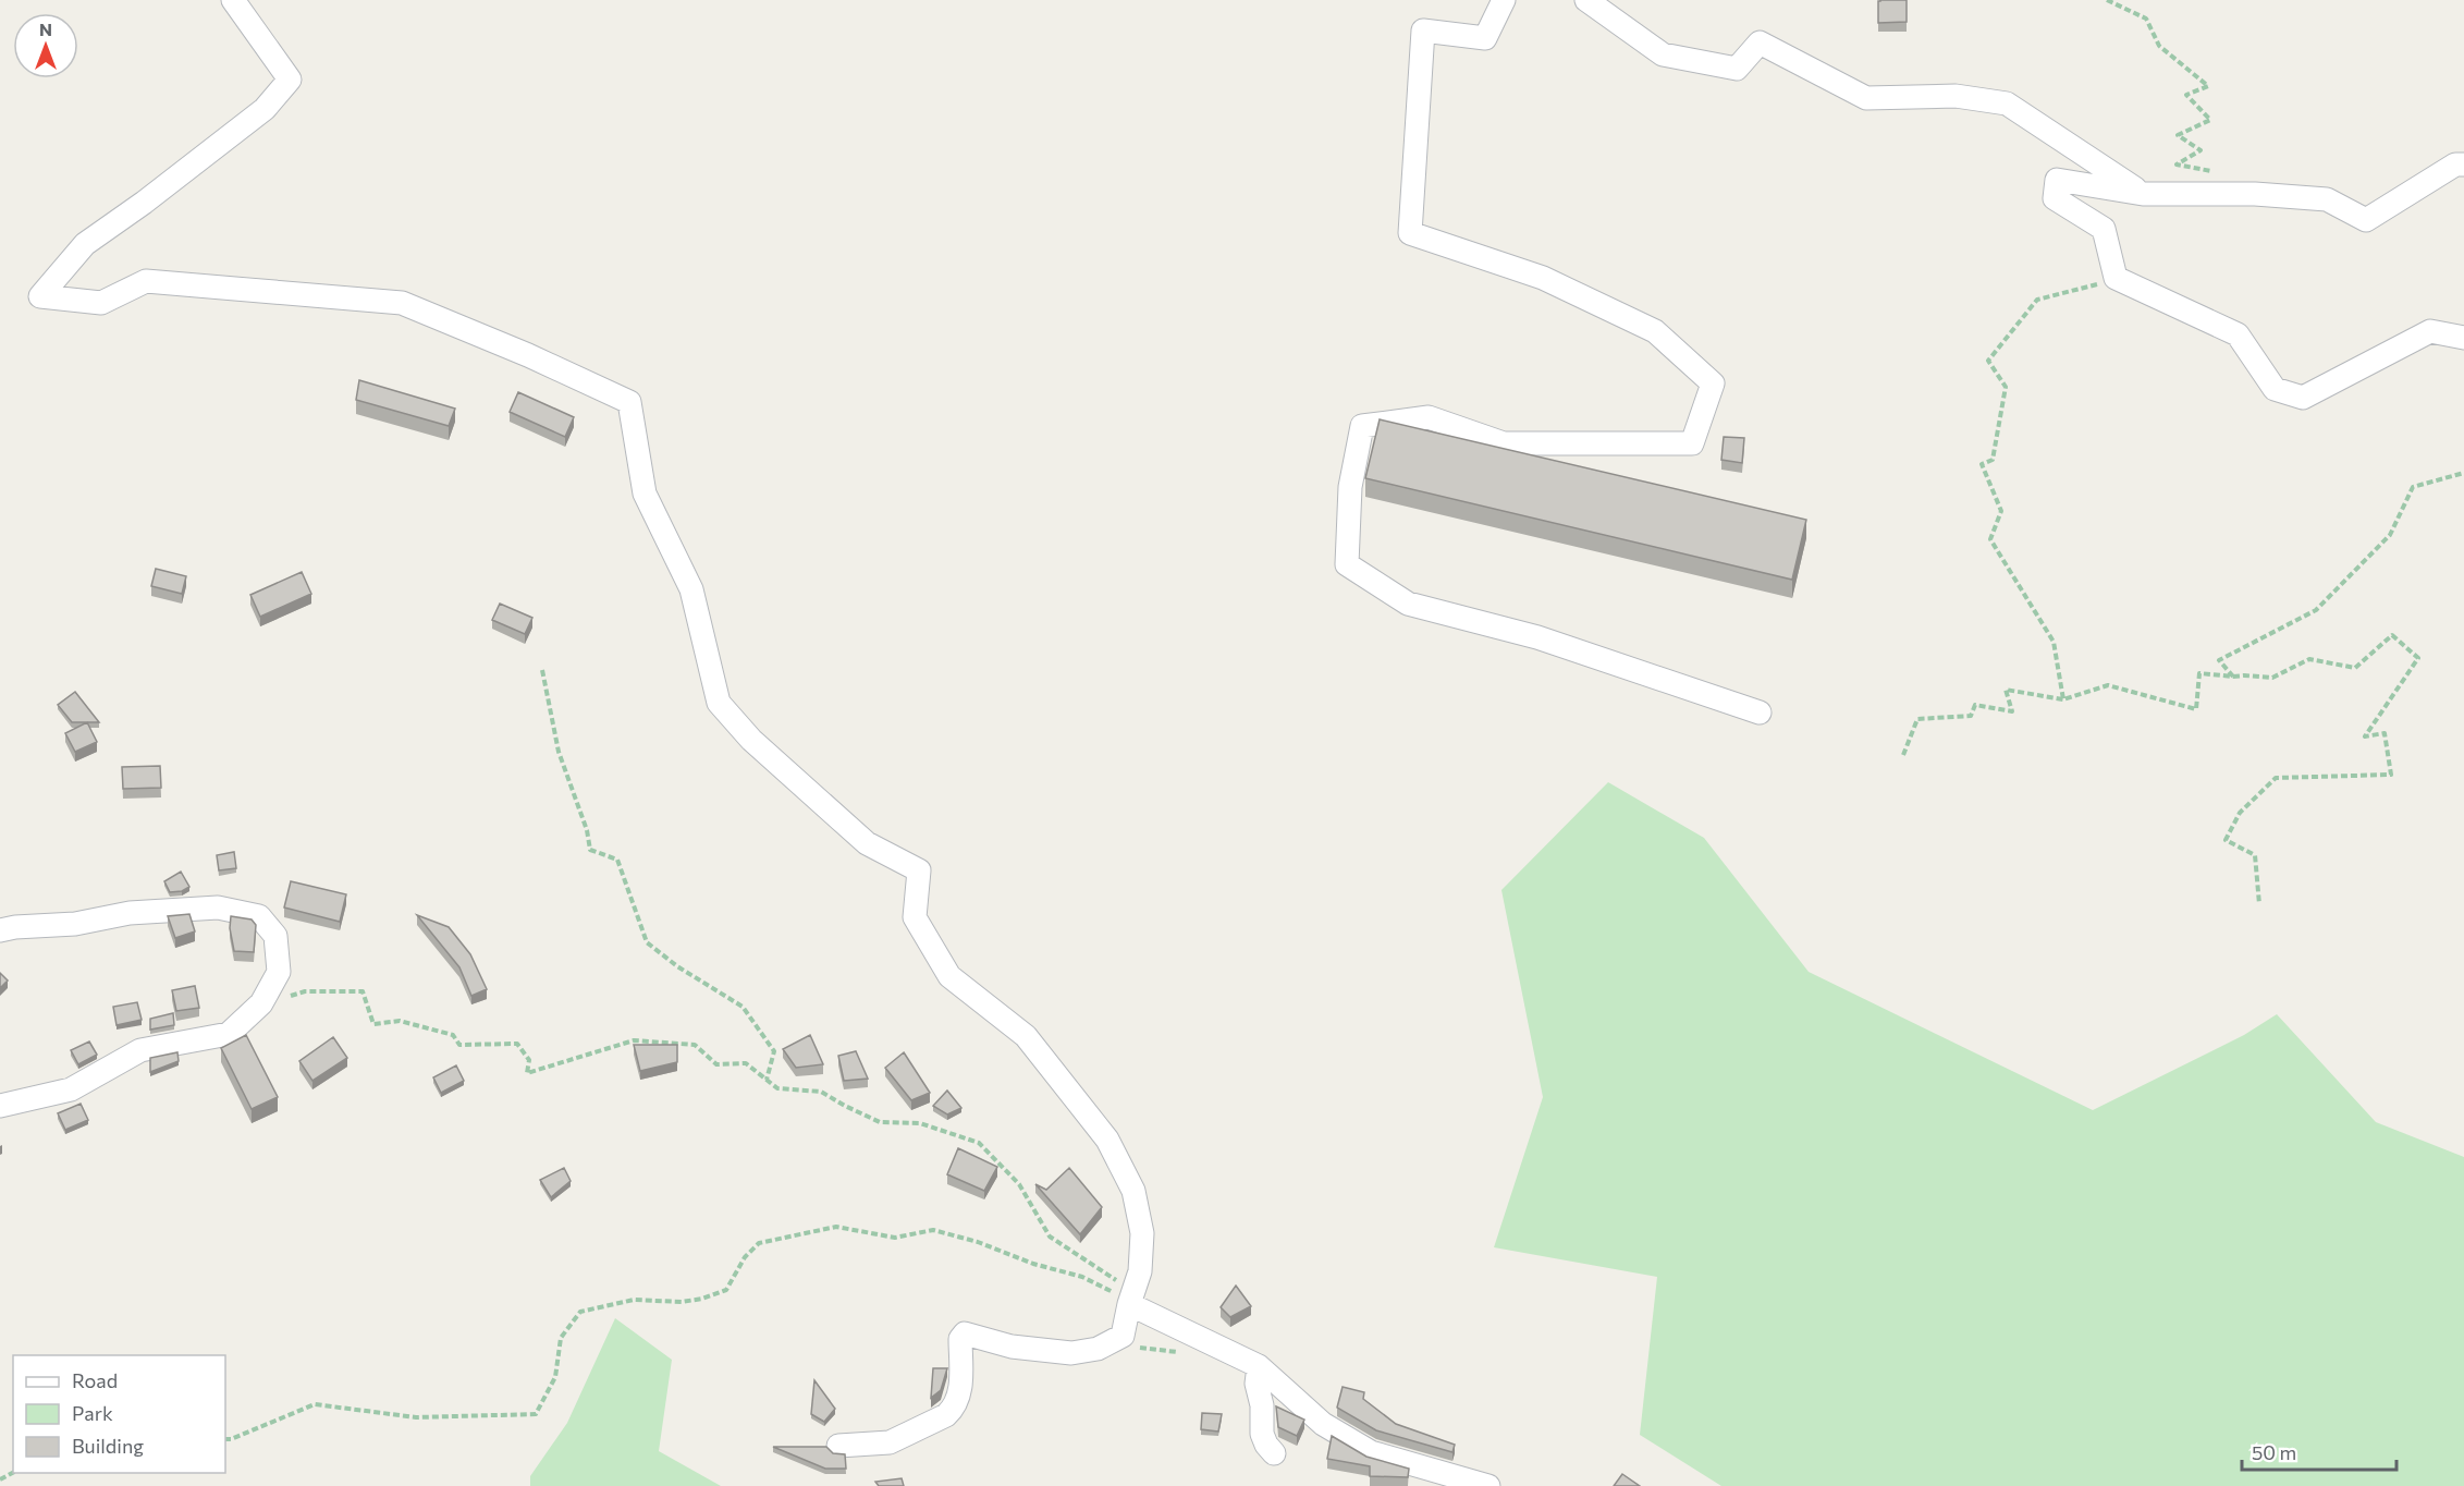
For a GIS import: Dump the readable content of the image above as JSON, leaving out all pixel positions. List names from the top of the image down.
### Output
{
  "legend": ["Road", "Park", "Building"],
  "scale_bar": "50 m",
  "north": "top"
}
